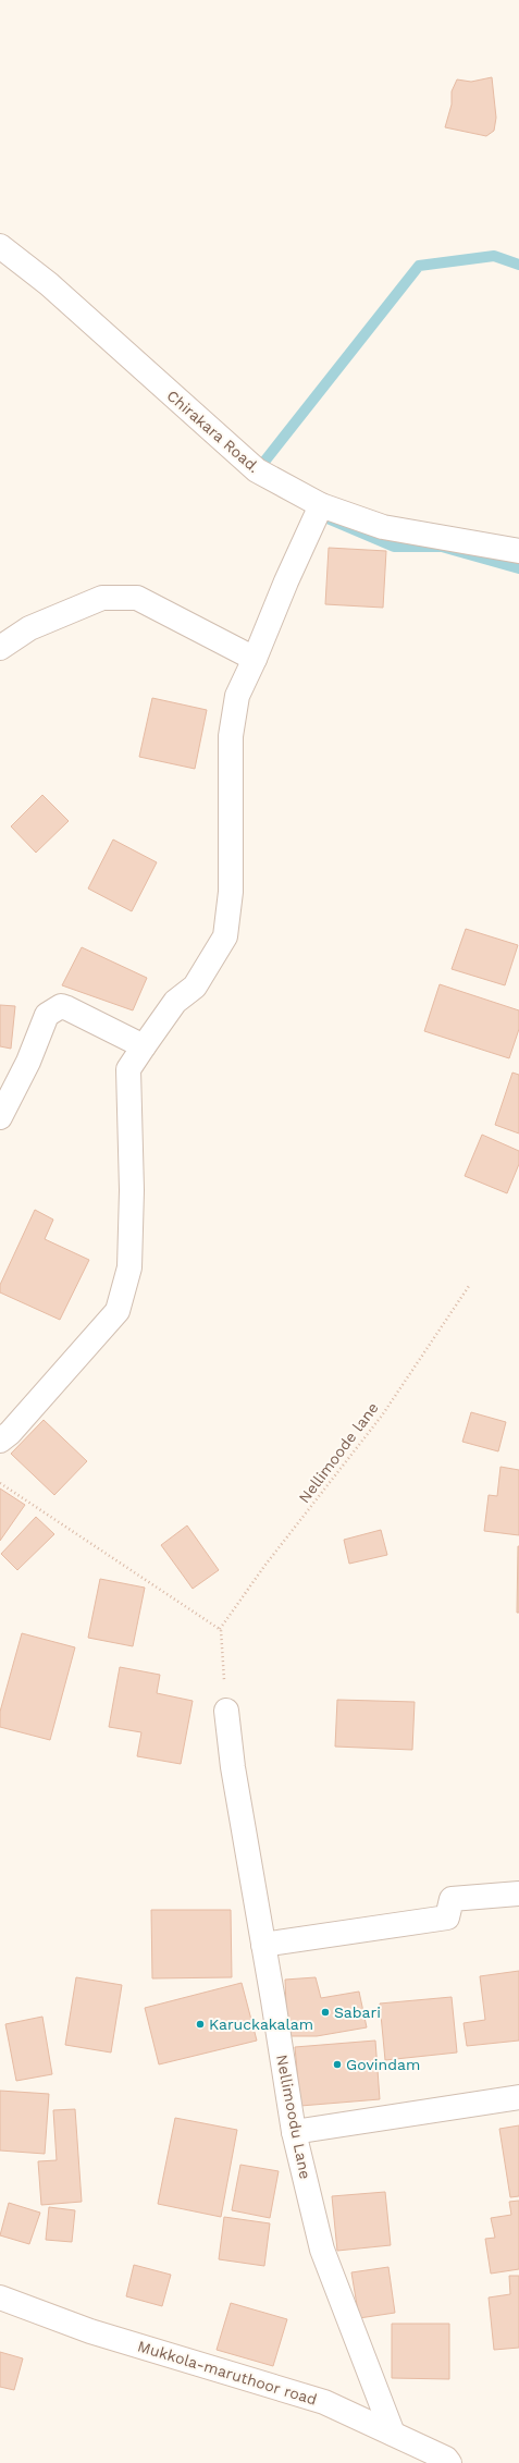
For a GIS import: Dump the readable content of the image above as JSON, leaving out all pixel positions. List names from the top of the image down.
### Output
{
  "streets": {
    "street": ["Chirakara Road.", "Nellimoodu Lane", "Mukkola-maruthoor road"],
    "path": ["Nellimoode lane"]
  },
  "crossings": [
    ["Nellimoodu Lane", "Mukkola-maruthoor road"]
  ],
  "places": ["Sabari", "Karuckakalam", "Govindam"]
}
